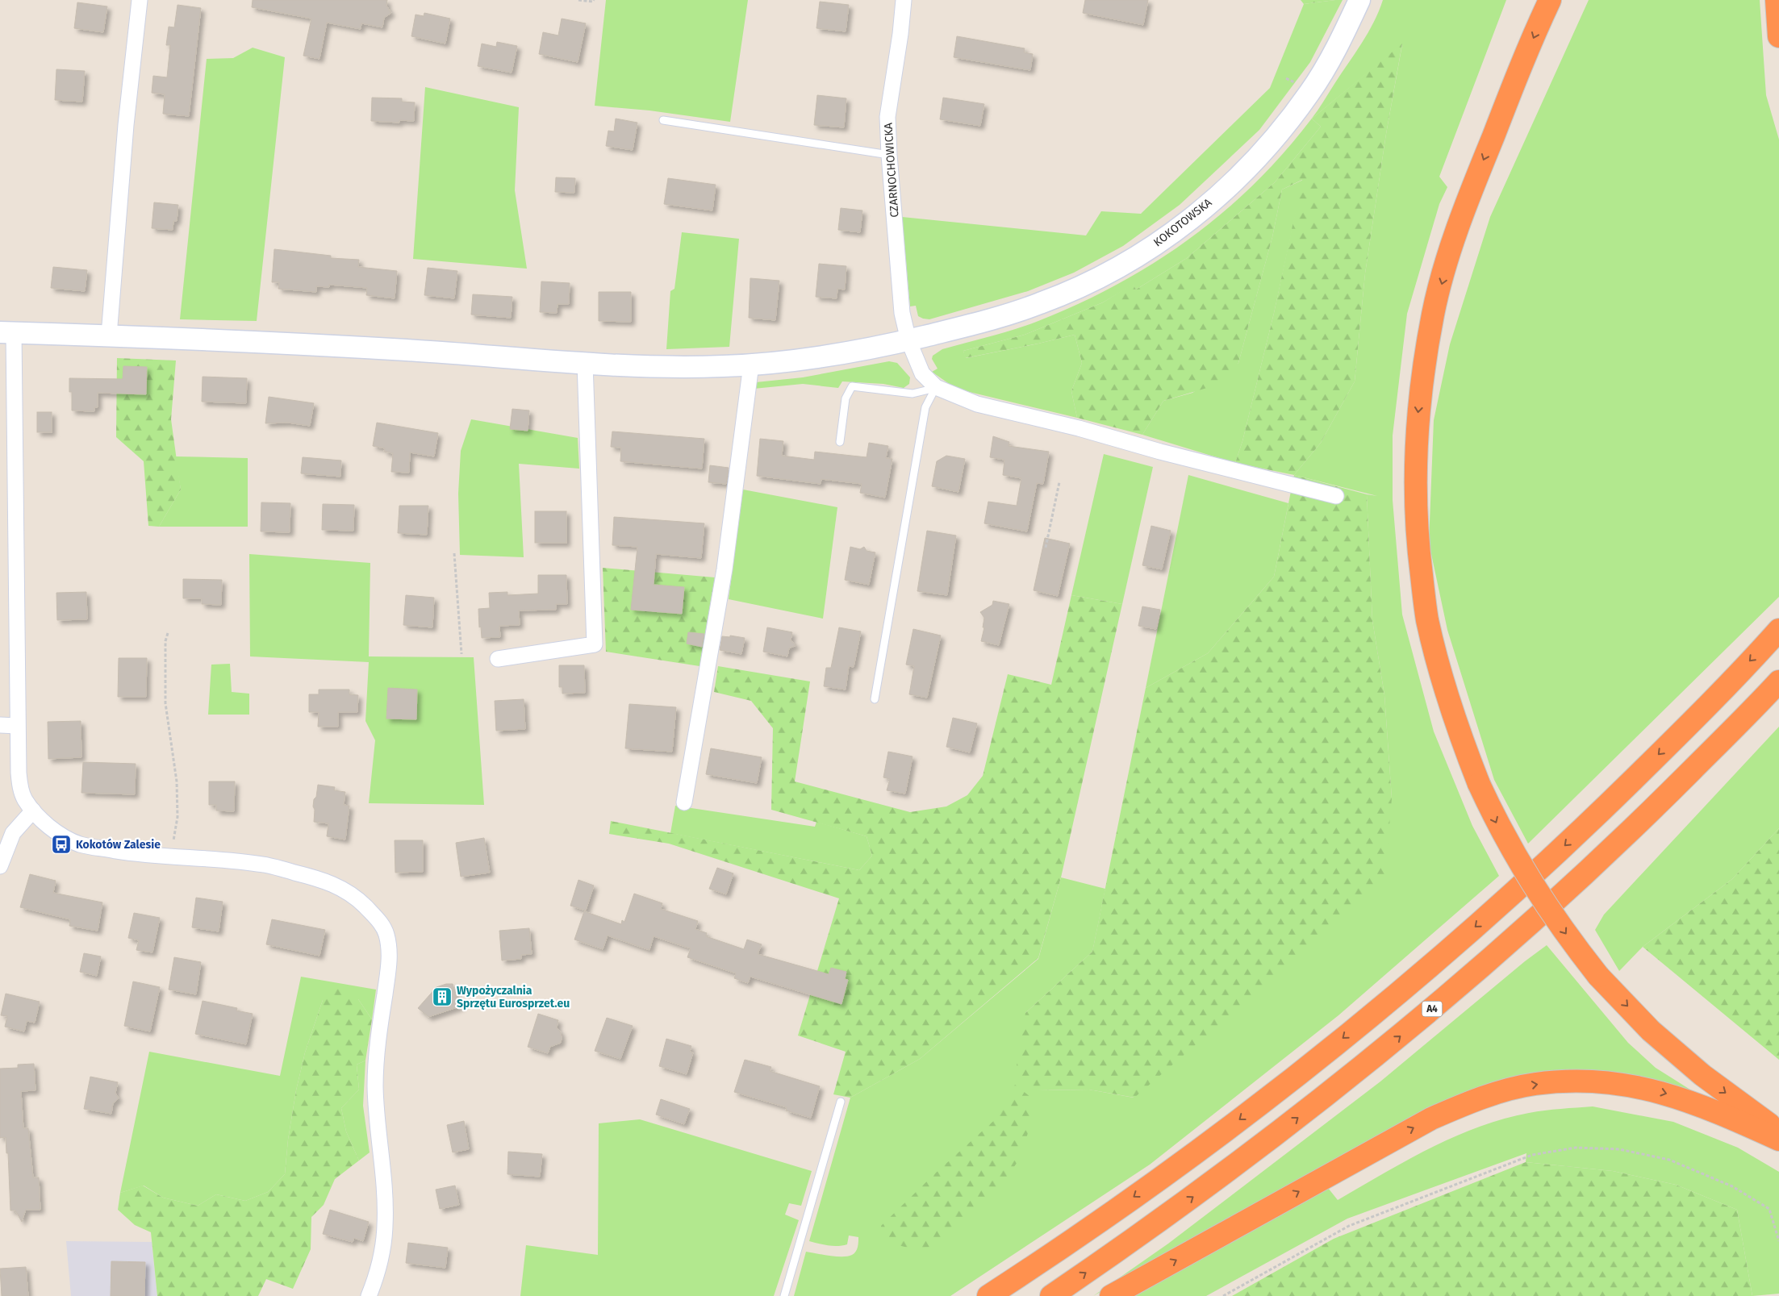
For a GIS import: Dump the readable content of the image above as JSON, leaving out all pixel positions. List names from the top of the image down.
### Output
{
  "streets": {
    "highway": ["A4"],
    "street": ["CZARNOCHOWICKA", "KOKOTOWSKA"]
  },
  "crossings": [
    ["CZARNOCHOWICKA", "KOKOTOWSKA"]
  ],
  "places": {
    "bus stop": ["Kokotów Zalesie"],
    "building": ["Wypożyczalnia Sprzętu Eurosprzet.eu"]
  }
}
